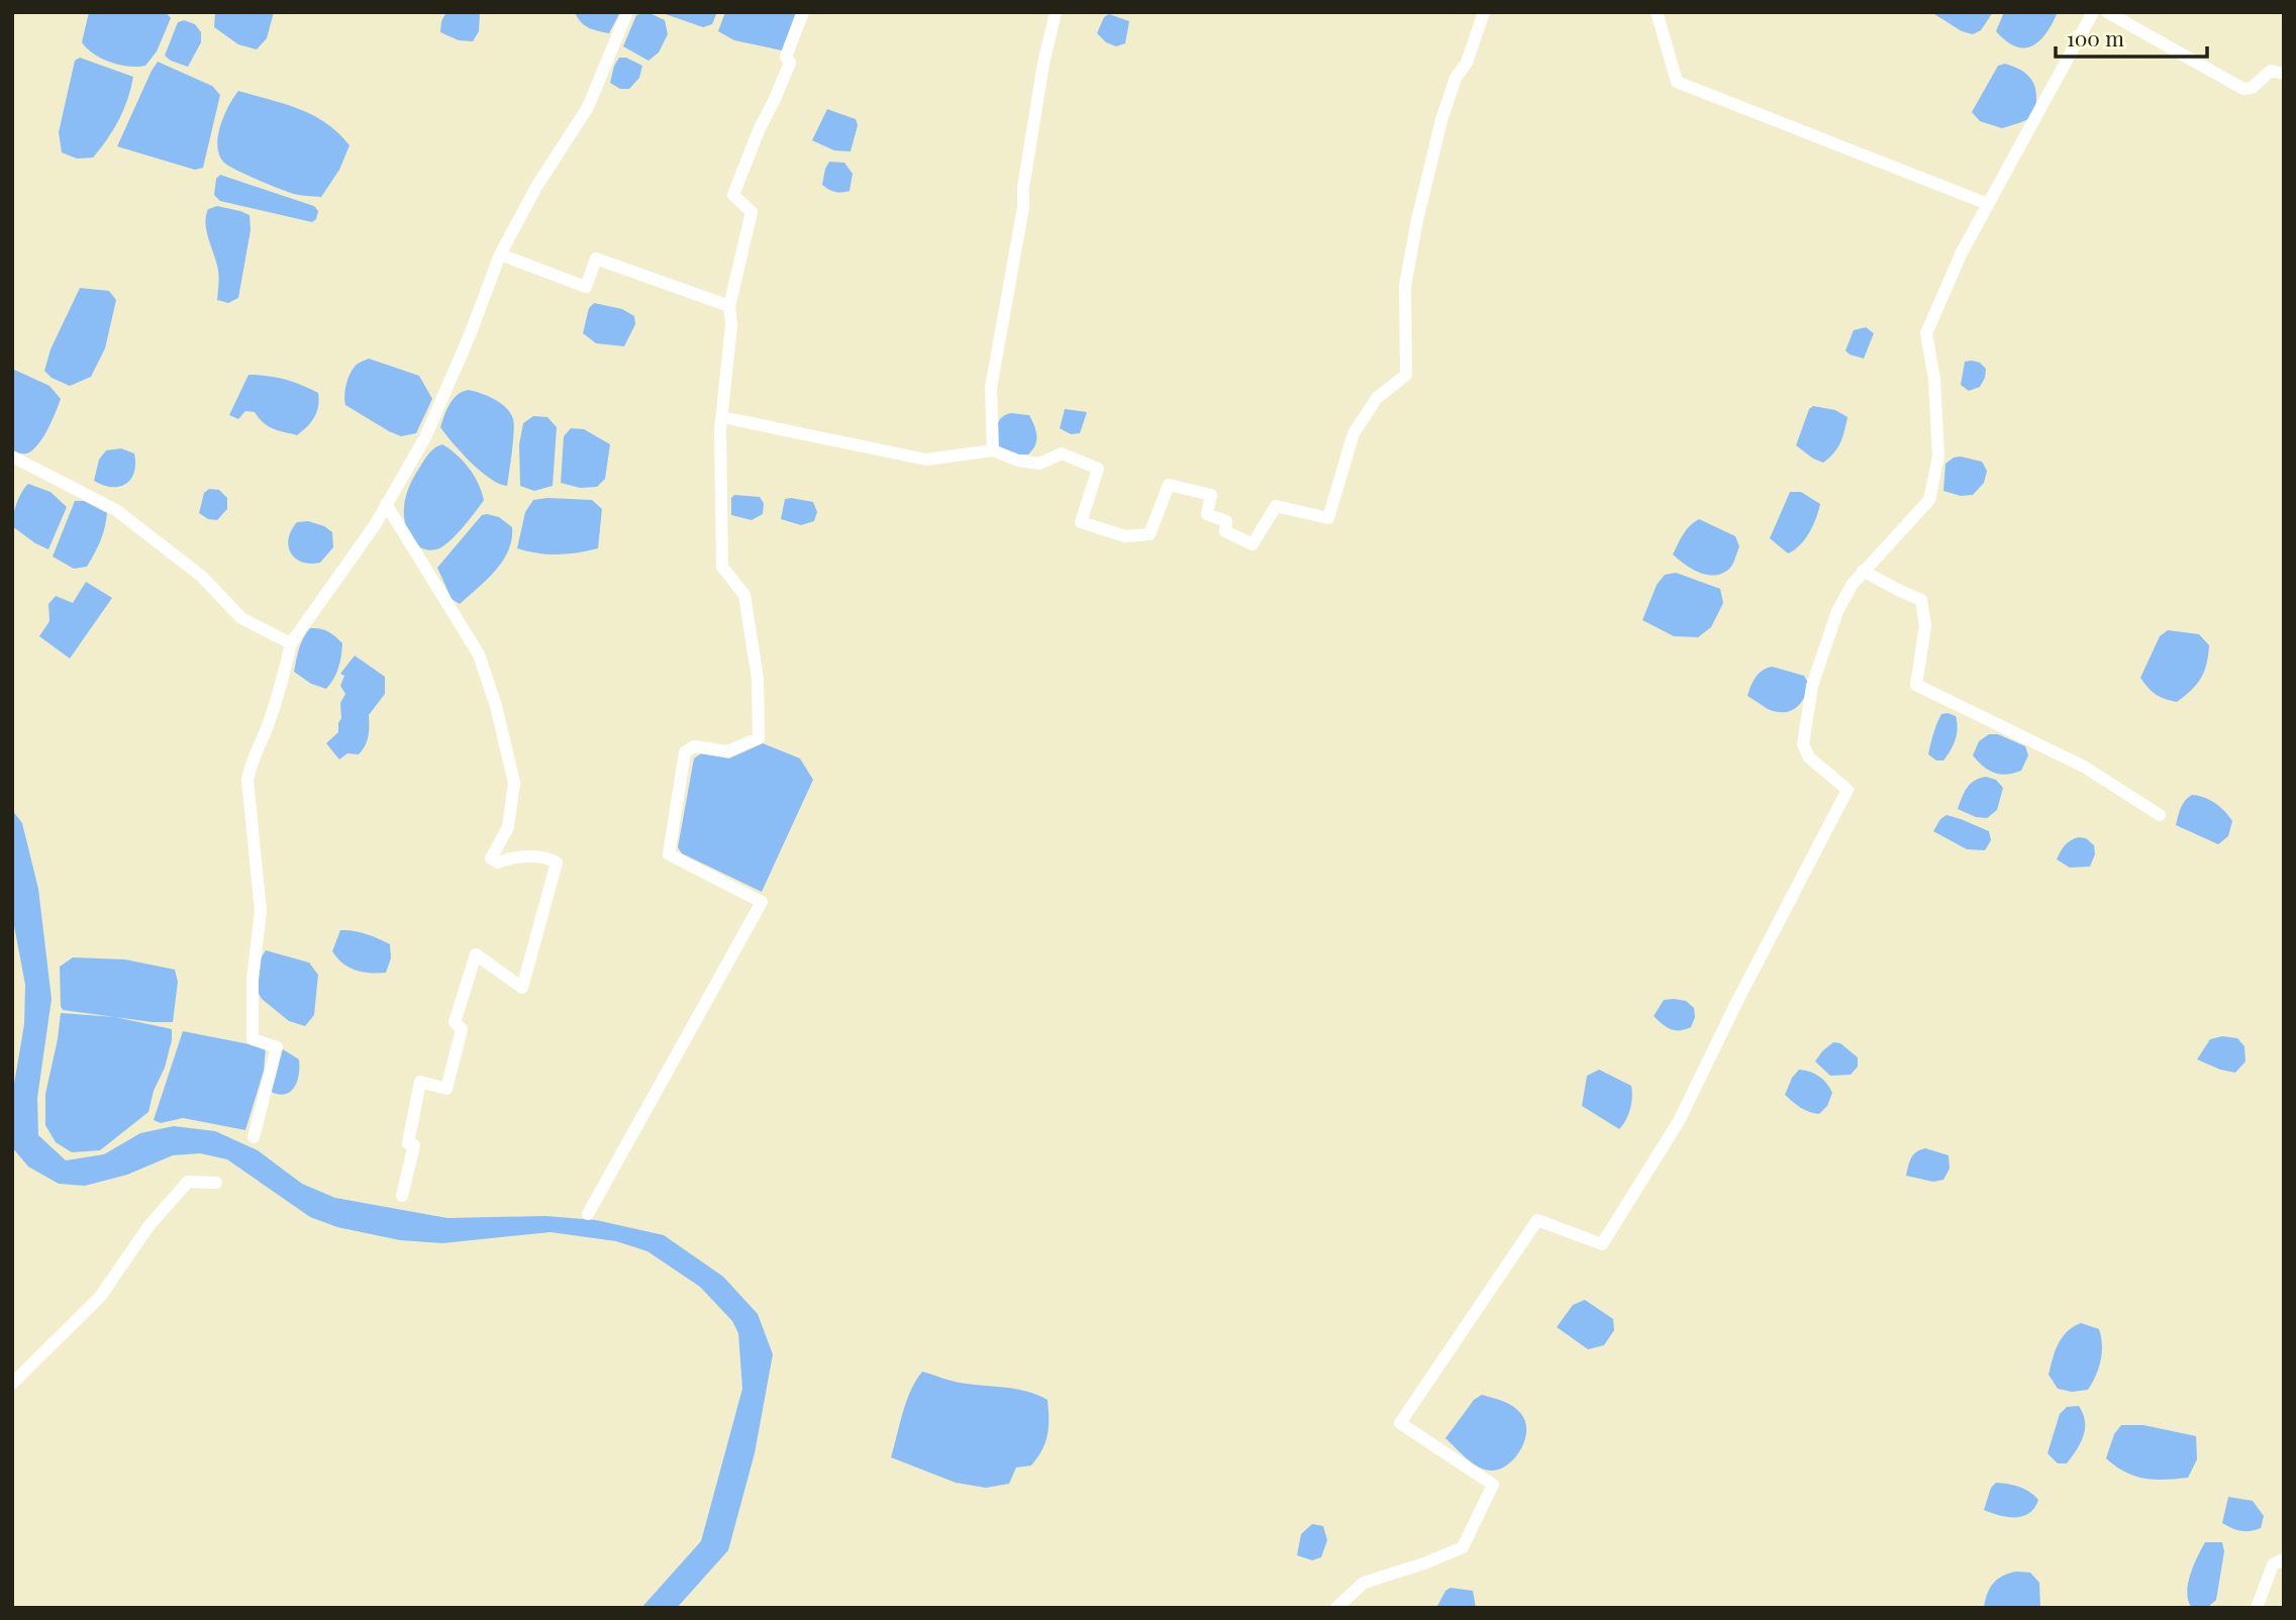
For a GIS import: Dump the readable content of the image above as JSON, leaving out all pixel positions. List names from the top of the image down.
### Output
{
  "scale_bar": "100 m"
}
